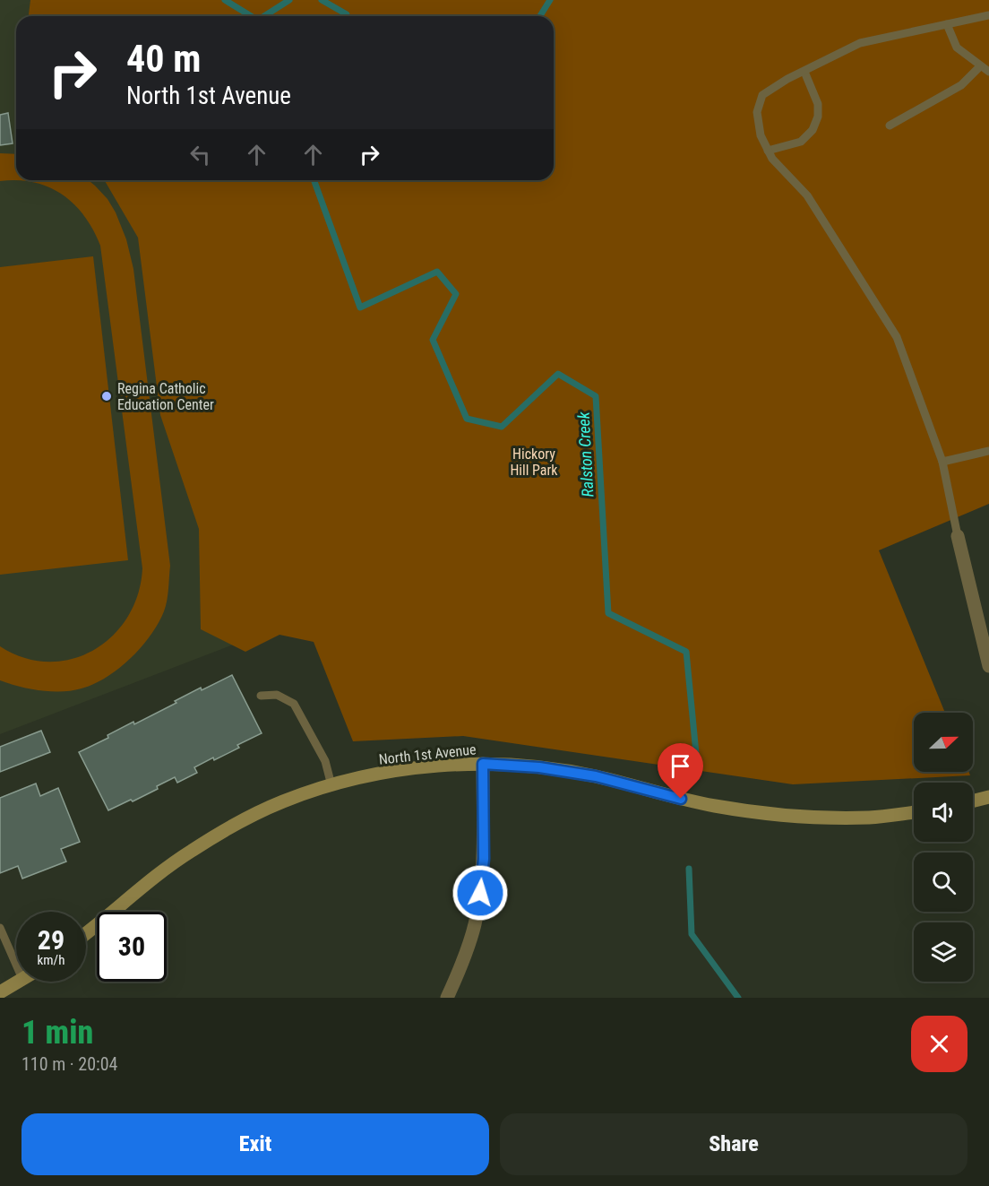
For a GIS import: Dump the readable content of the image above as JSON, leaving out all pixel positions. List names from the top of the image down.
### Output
{
  "streets": {
    "main road": ["North 1st Avenue"]
  },
  "water": ["Ralston Creek"],
  "parks": ["Hickory Hill Park"],
  "places": ["Regina Catholic Education Center"],
  "north": "right",
  "page": {
    "turn": ["40 m", "North 1st Avenue"],
    "speed": "29 km/h",
    "limit": "30",
    "heading": ["1 min", "110 m · 20:04"],
    "buttons": ["Exit", "Share"]
  }
}
